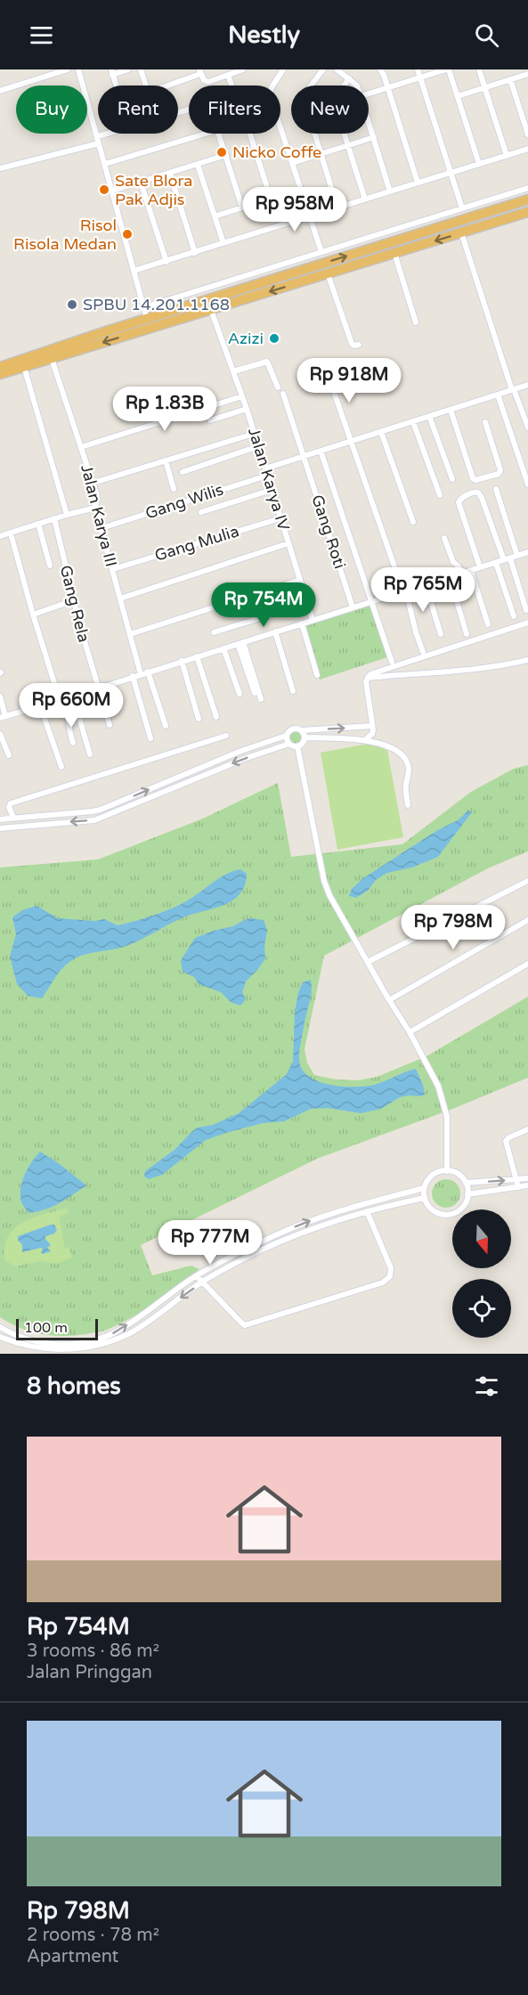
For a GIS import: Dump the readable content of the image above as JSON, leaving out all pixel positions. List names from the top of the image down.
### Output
{
  "streets": {
    "street": [
      "Jalan Karya IV",
      "Gang Wilis",
      "Jalan Karya III",
      "Gang Roti",
      "Gang Mulia",
      "Gang Rela"
    ]
  },
  "crossings": [
    ["Jalan Karya IV", "Gang Wilis"],
    ["Jalan Karya IV", "Gang Mulia"],
    ["Gang Wilis", "Jalan Karya III"],
    ["Jalan Karya III", "Gang Mulia"]
  ],
  "places": [
    "Nicko Coffe",
    "Sate Blora Pak Adjis",
    "Risol Risola Medan",
    "SPBU 14.201.1168",
    "Azizi"
  ],
  "scale_bar": "100 m",
  "north": "bottom",
  "page": {
    "header": "Nestly",
    "chip": [
      "Buy",
      "Rent",
      "Filters",
      "New"
    ],
    "price": [
      "Rp 958M",
      "Rp 918M",
      "Rp 1.83B",
      "Rp 765M",
      "Rp 754M",
      "Rp 660M",
      "Rp 798M",
      "Rp 777M"
    ],
    "scale": "100 m",
    "heading": "8 homes",
    "list": [
      {
        "name": "Rp 754M",
        "note": "3 rooms · 86 m² · Jalan Pringgan"
      },
      {
        "name": "Rp 798M",
        "note": "2 rooms · 78 m² · Apartment"
      }
    ]
  }
}
